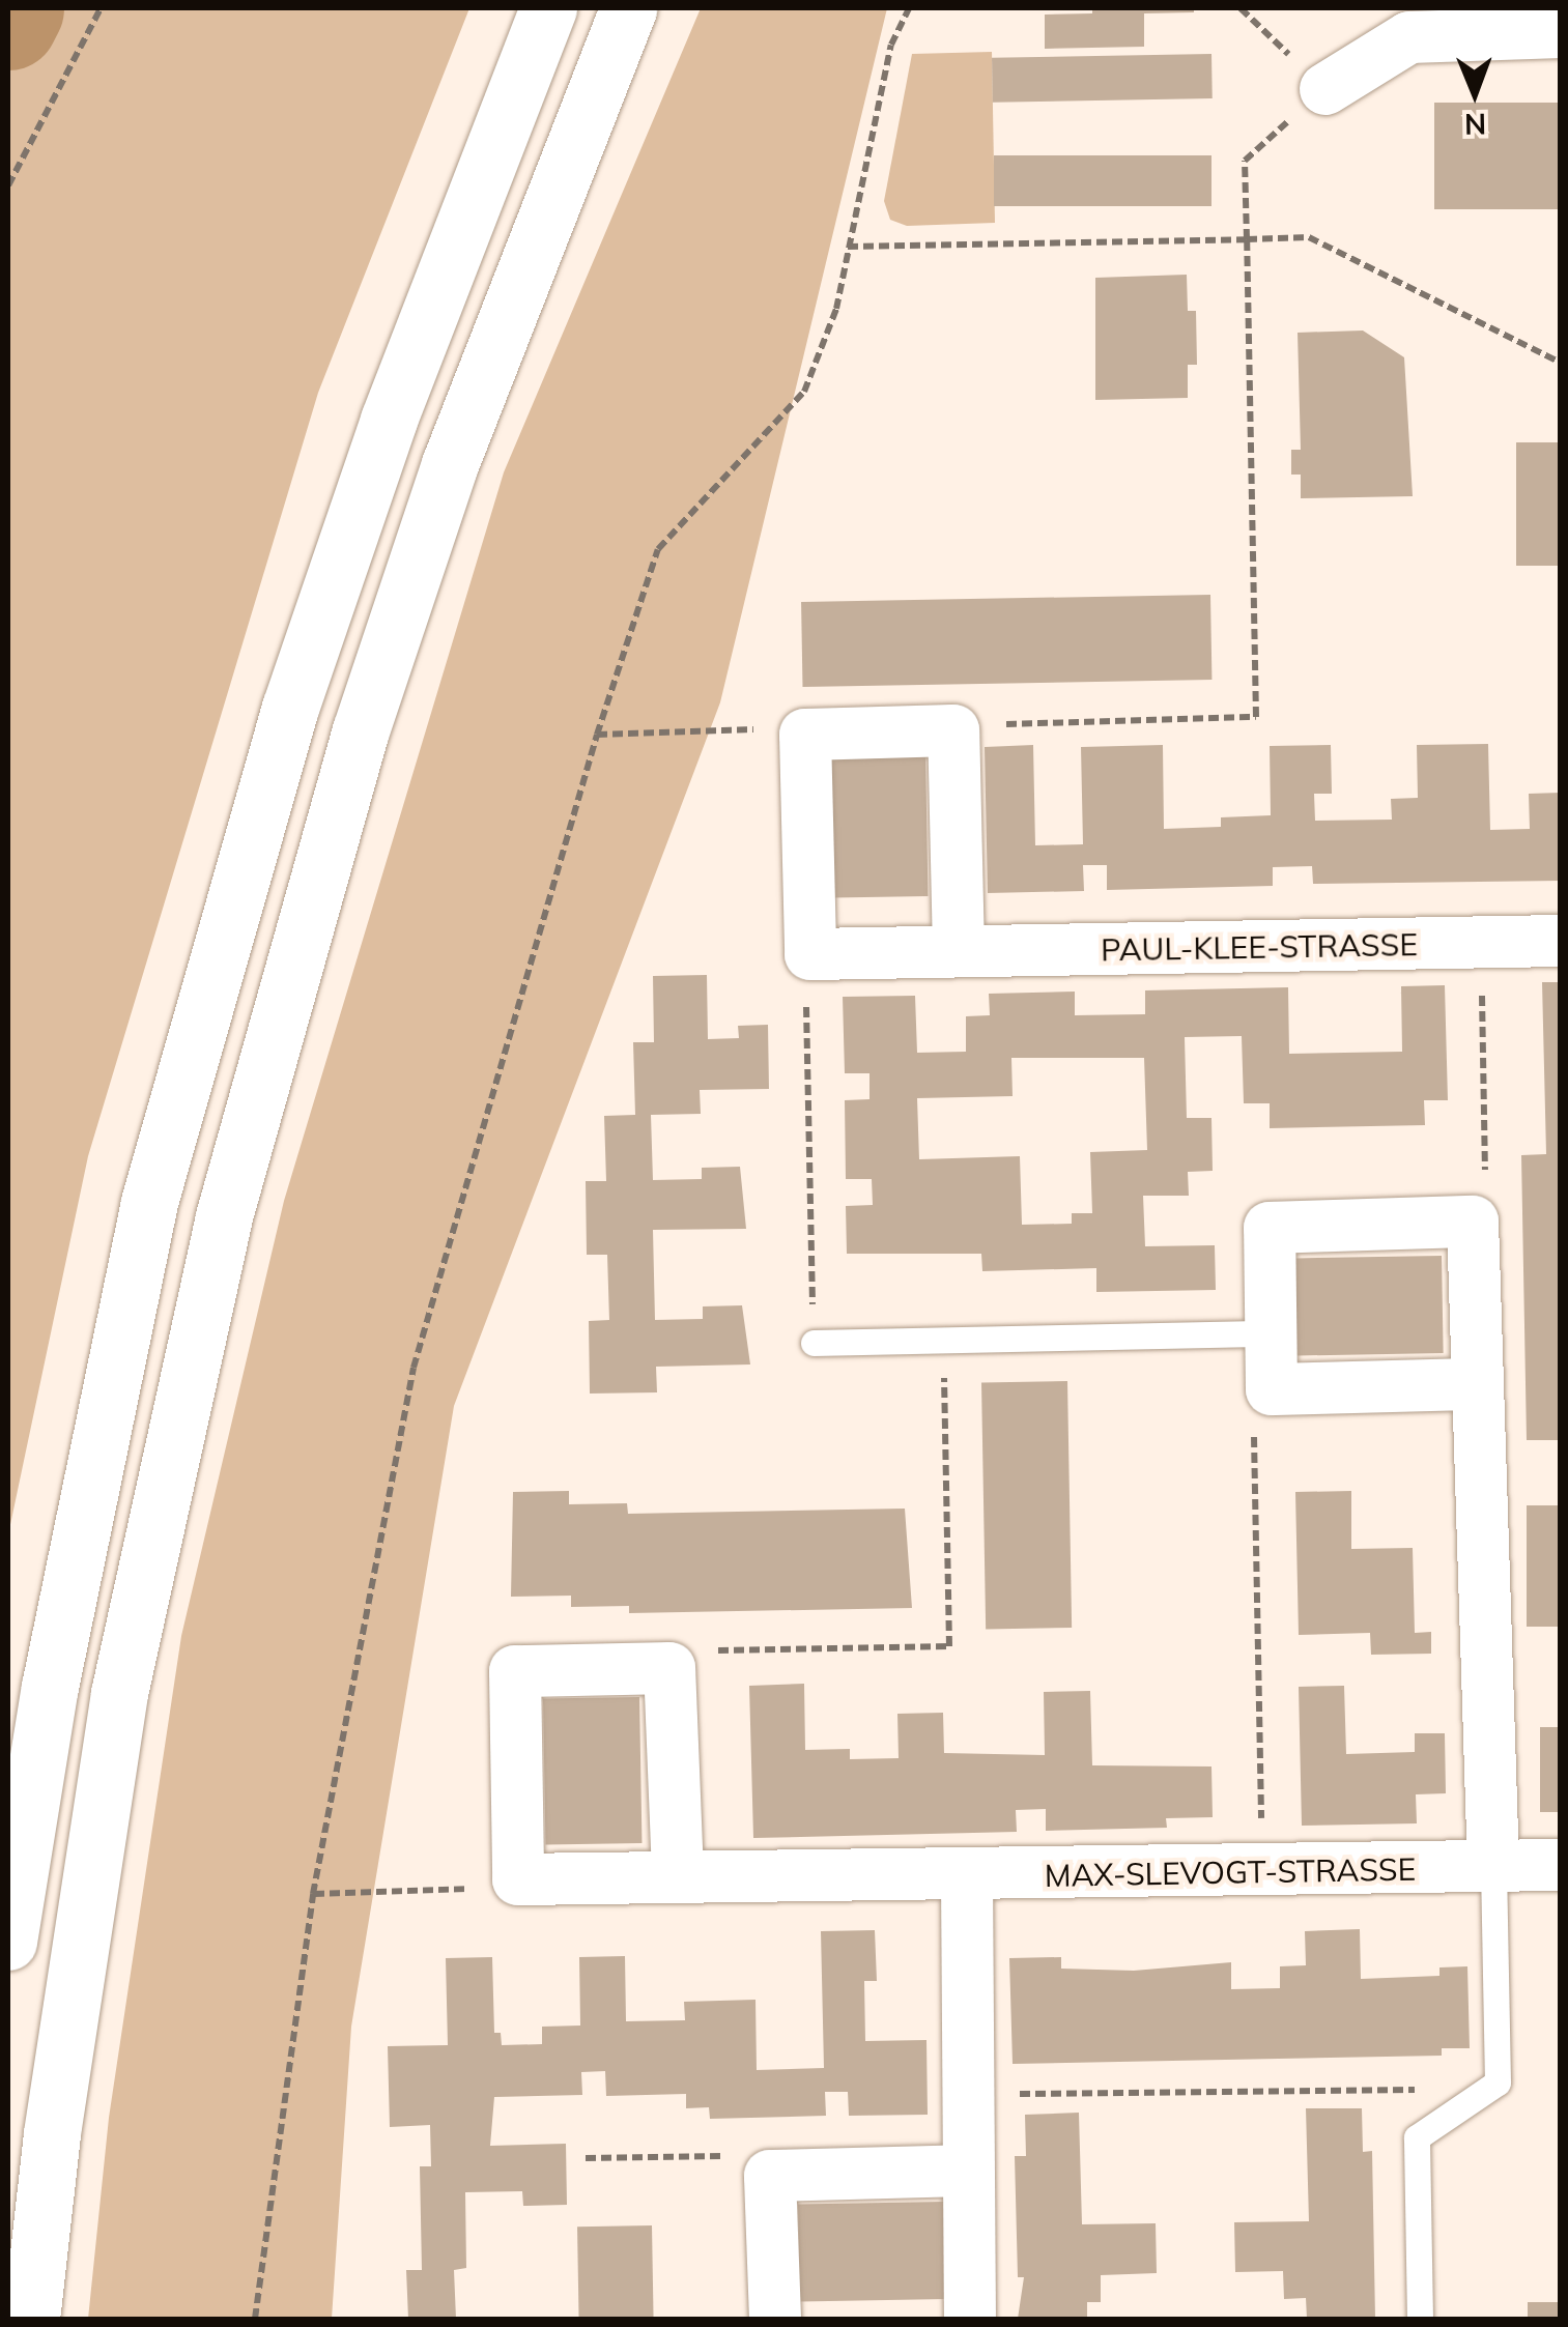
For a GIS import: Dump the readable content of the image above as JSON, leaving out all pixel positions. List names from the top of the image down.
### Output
{
  "streets": {
    "street": ["PAUL-KLEE-STRASSE", "MAX-SLEVOGT-STRASSE"]
  },
  "north": "bottom"
}
